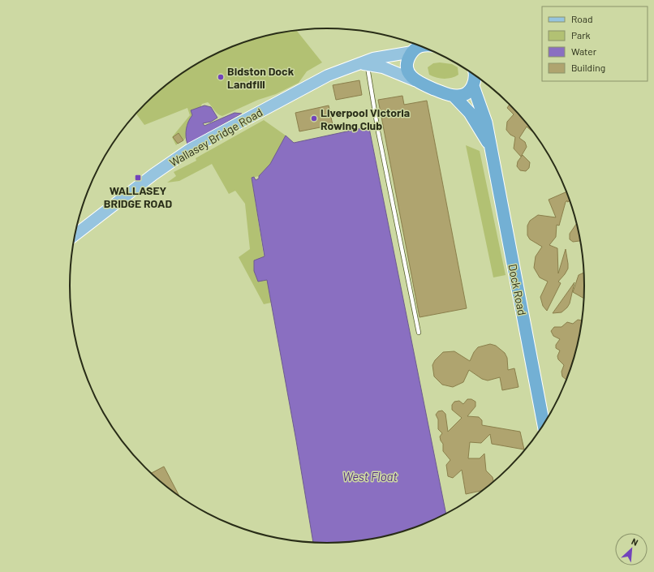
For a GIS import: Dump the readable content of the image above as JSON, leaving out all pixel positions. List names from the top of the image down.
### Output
{
  "streets": {
    "highway": ["Dock Road"],
    "main road": ["Wallasey Bridge Road"]
  },
  "water": ["West Float"],
  "places": {
    "other": ["Bidston Dock Landfill", "Liverpool Victoria Rowing Club"],
    "transit": ["WALLASEY BRIDGE ROAD"]
  },
  "legend": [
    "Road",
    "Park",
    "Water",
    "Building"
  ],
  "north": "top right"
}
